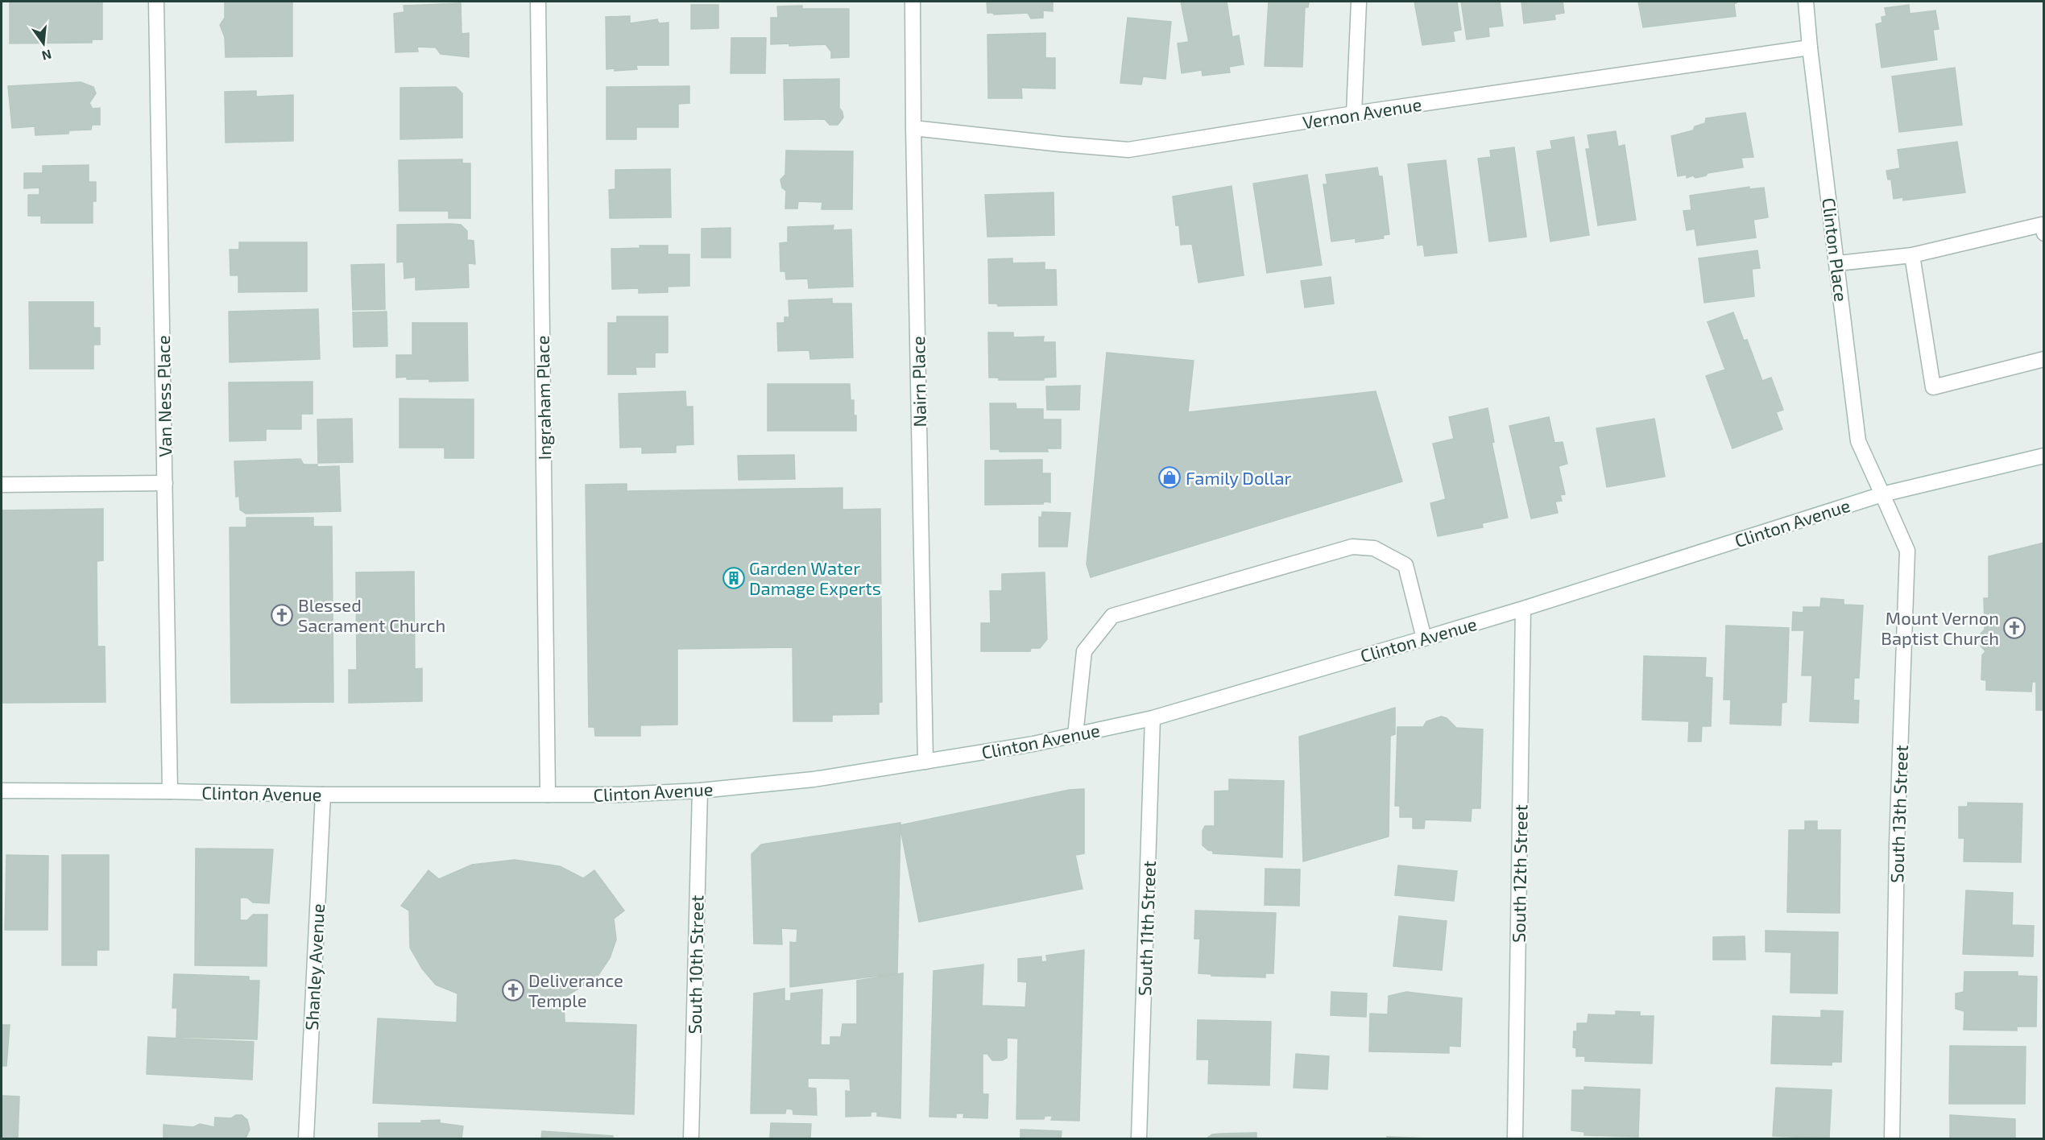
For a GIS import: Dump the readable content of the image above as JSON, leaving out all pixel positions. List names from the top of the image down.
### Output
{
  "streets": {
    "street": [
      "Vernon Avenue",
      "Clinton Place",
      "Nairn Place",
      "Van Ness Place",
      "Ingraham Place",
      "Clinton Avenue",
      "South 13th Street",
      "South 12th Street",
      "South 11th Street",
      "South 10th Street",
      "Shanley Avenue"
    ]
  },
  "crossings": [
    ["Vernon Avenue", "Clinton Place"],
    ["Vernon Avenue", "Nairn Place"],
    ["Clinton Place", "Clinton Avenue"],
    ["Clinton Place", "South 13th Street"],
    ["Nairn Place", "Clinton Avenue"],
    ["Van Ness Place", "Clinton Avenue"],
    ["Ingraham Place", "Clinton Avenue"],
    ["Clinton Avenue", "South 13th Street"],
    ["Clinton Avenue", "South 12th Street"],
    ["Clinton Avenue", "South 11th Street"],
    ["Clinton Avenue", "South 10th Street"],
    ["Clinton Avenue", "Shanley Avenue"]
  ],
  "places": {
    "shop": ["Family Dollar"],
    "building": ["Garden Water Damage Experts"],
    "church": ["Blessed Sacrament Church", "Mount Vernon Baptist Church", "Deliverance Temple"]
  },
  "north": "bottom"
}
